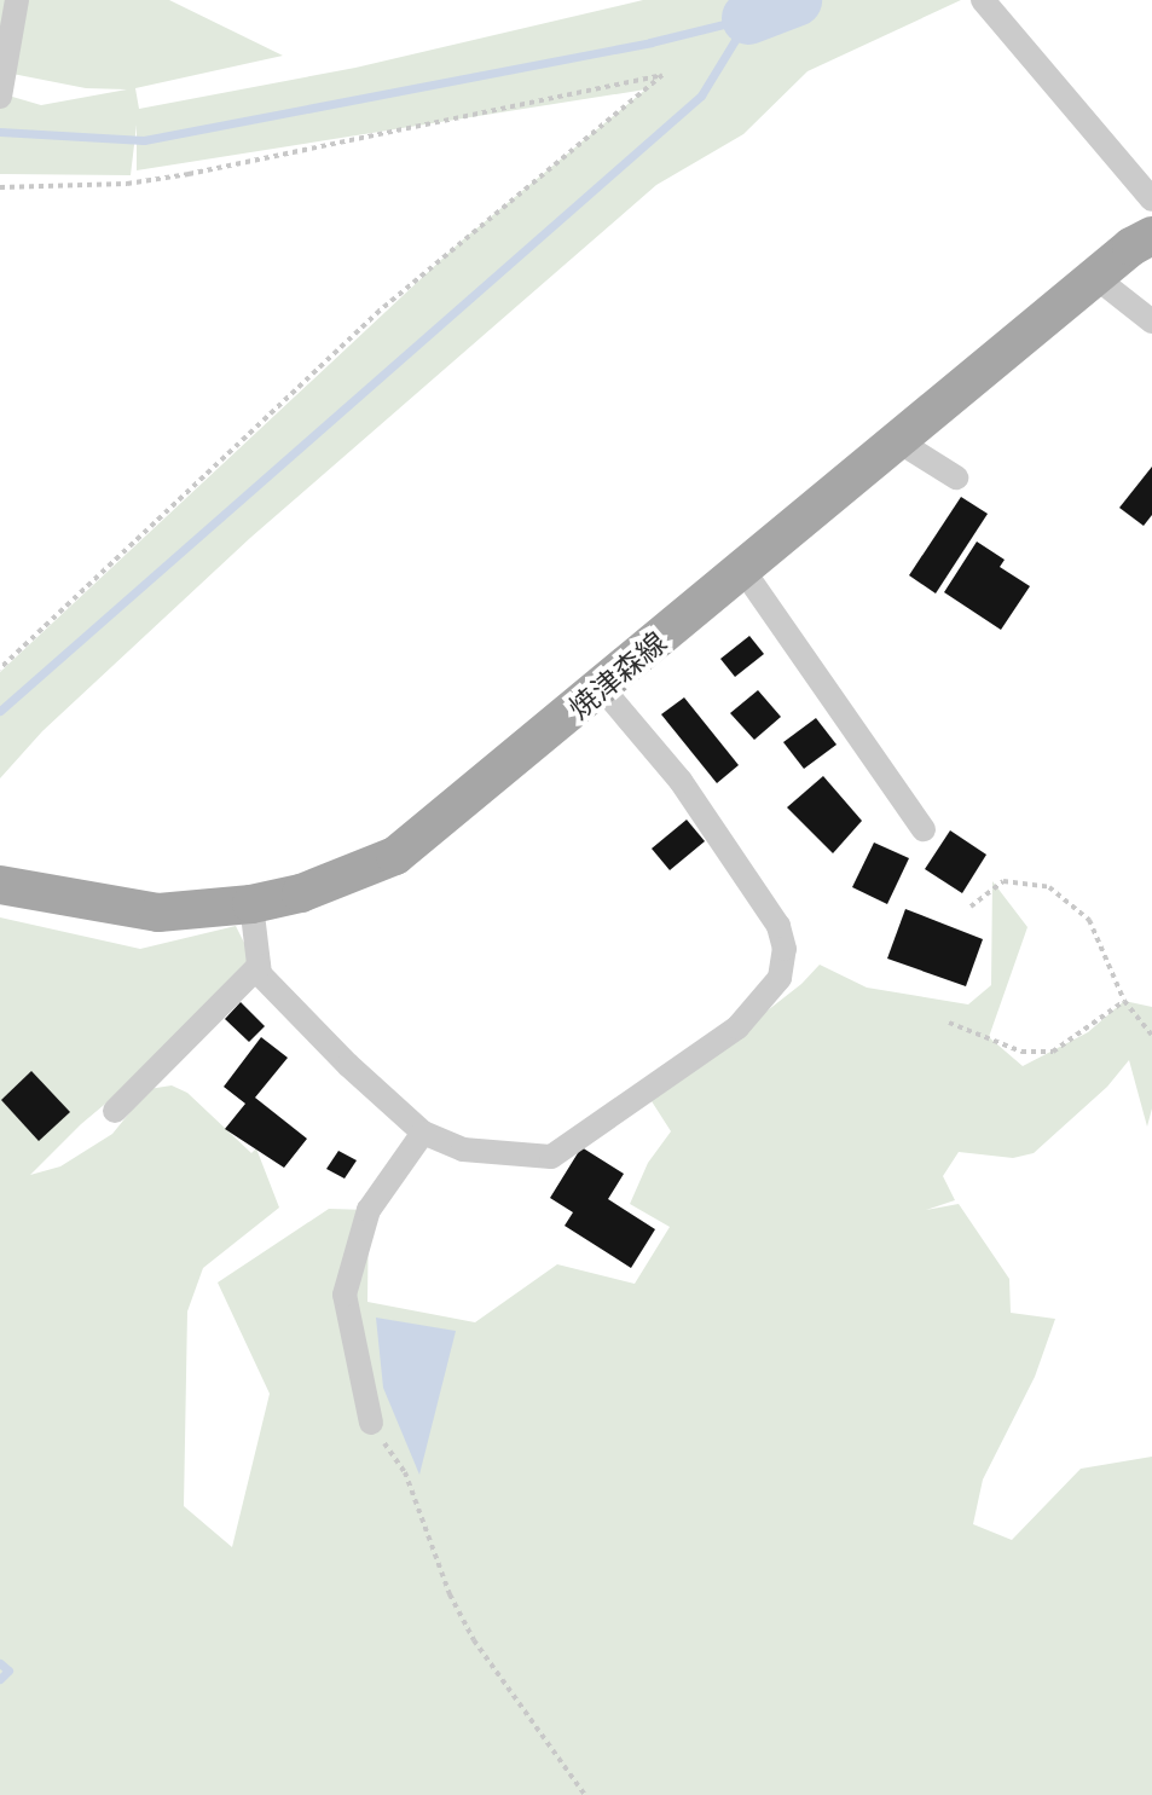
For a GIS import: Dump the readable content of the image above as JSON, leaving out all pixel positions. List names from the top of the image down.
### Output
{
  "streets": {
    "main road": ["焼津森線"]
  }
}
